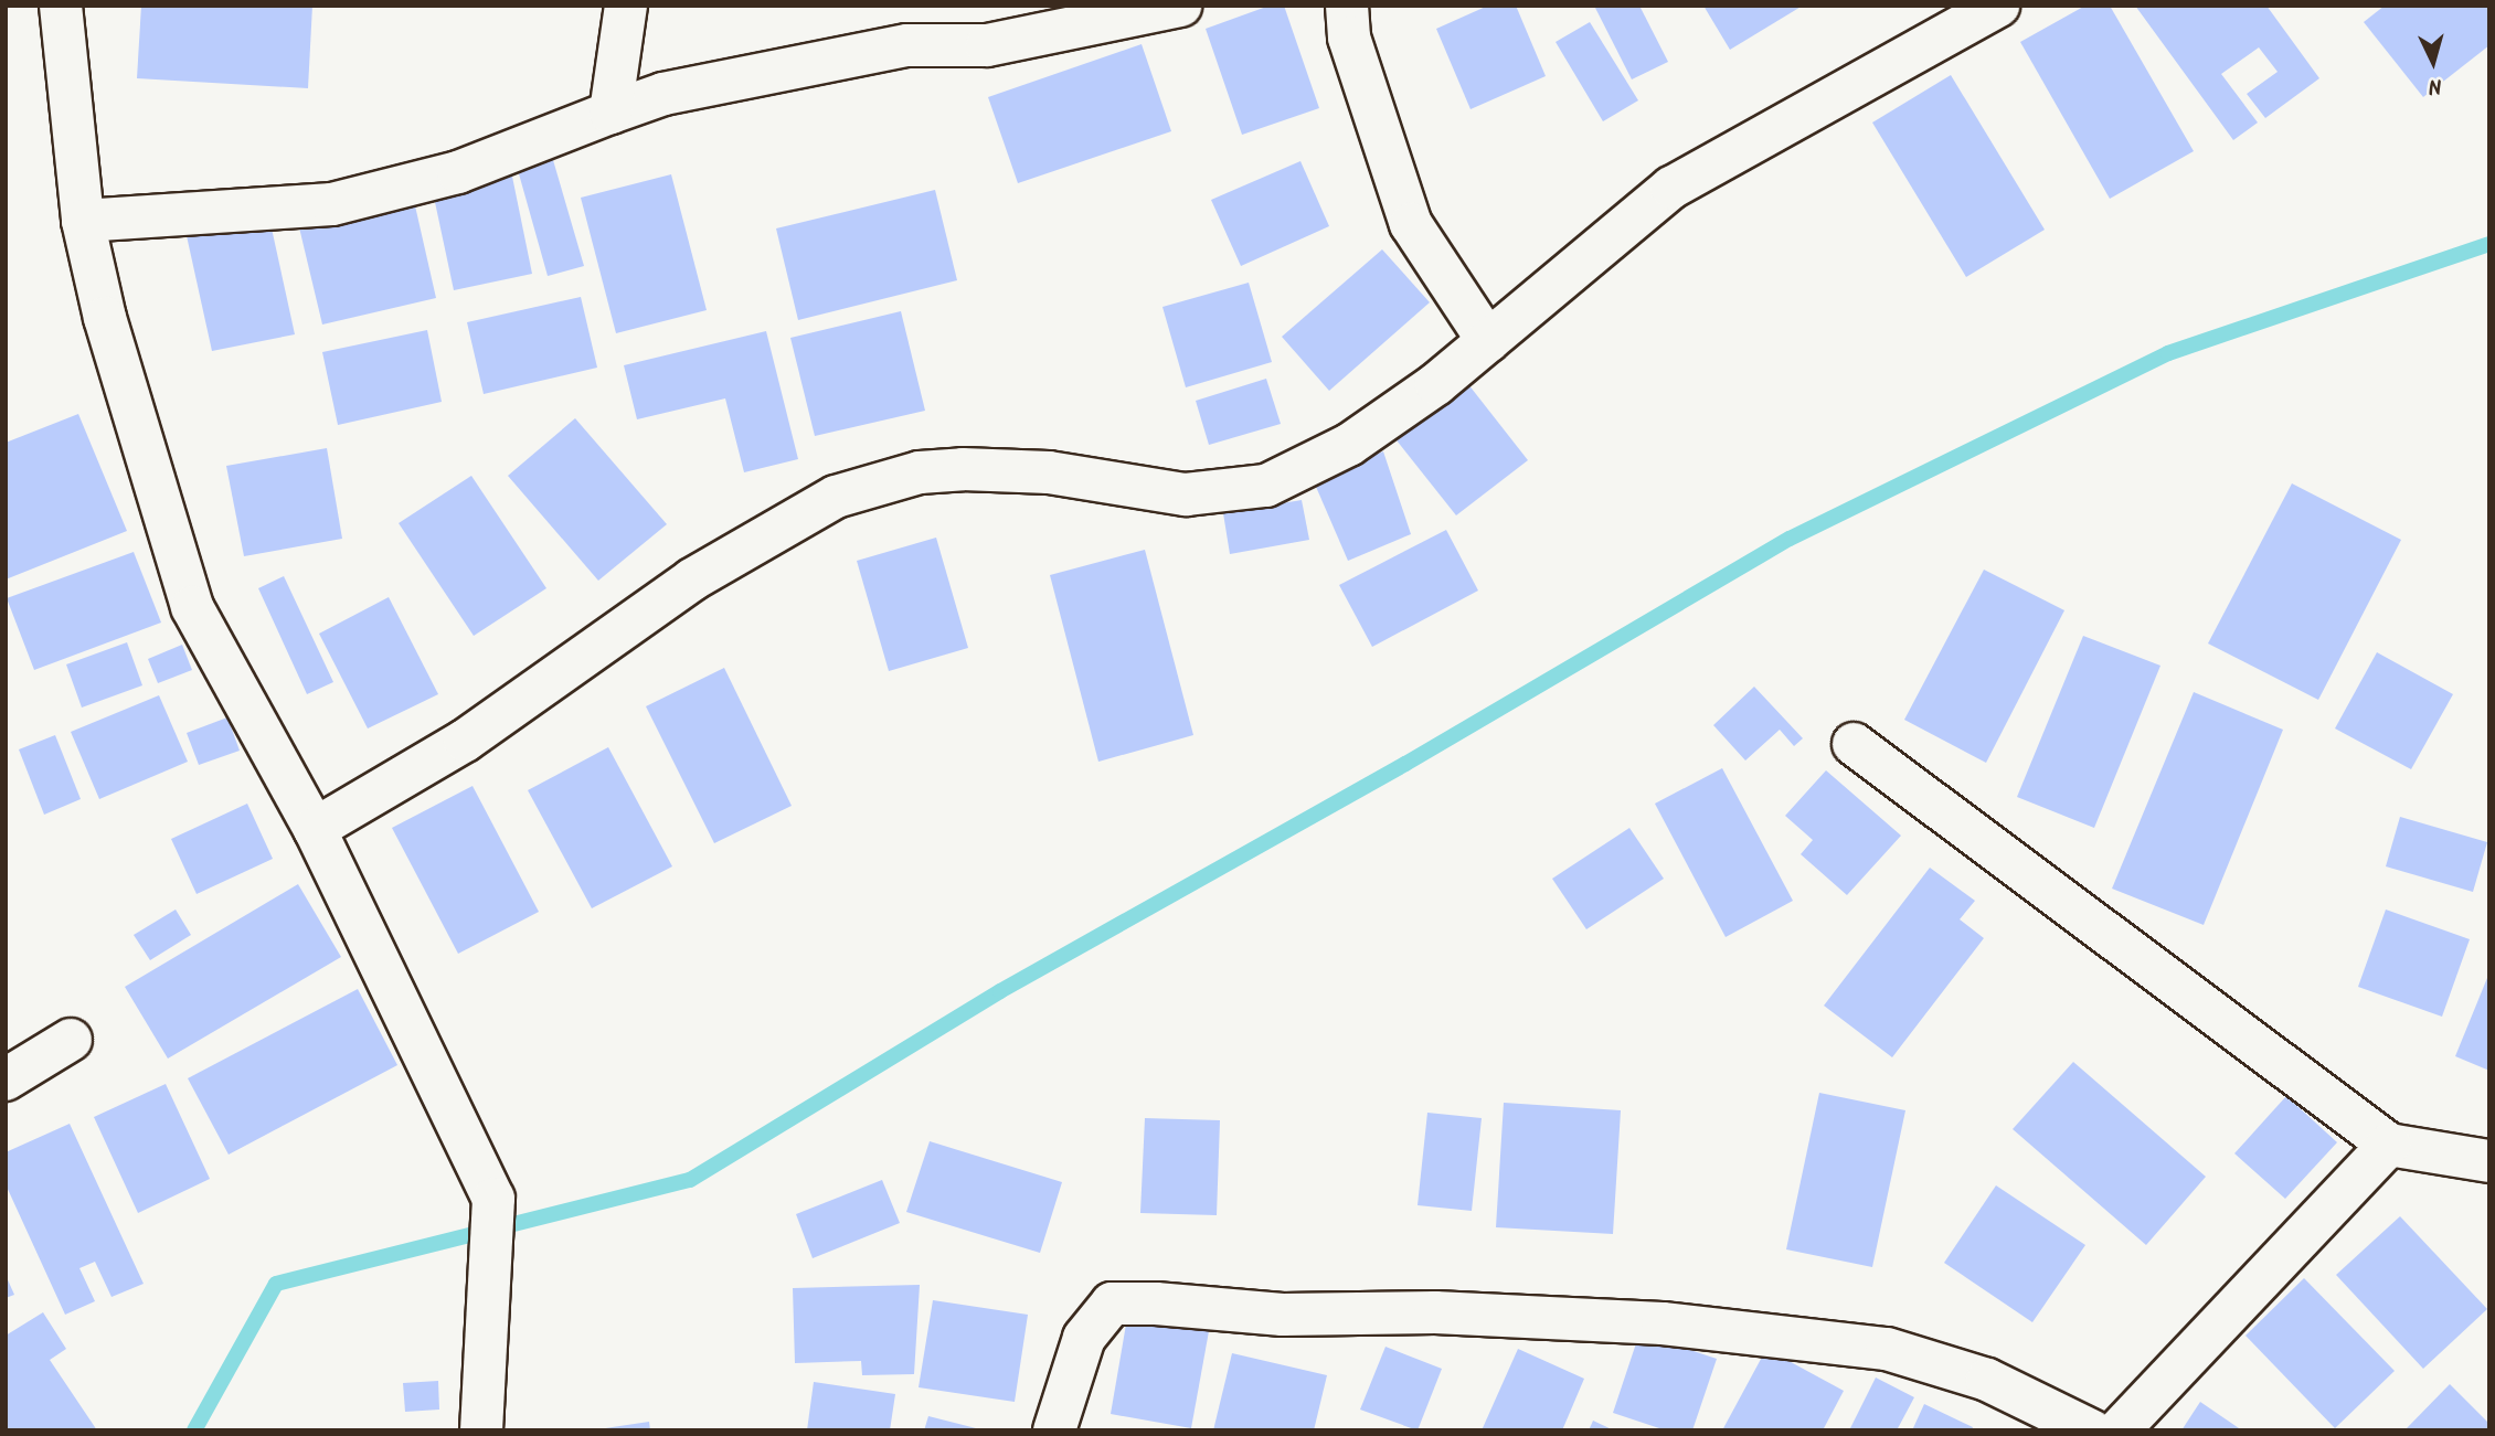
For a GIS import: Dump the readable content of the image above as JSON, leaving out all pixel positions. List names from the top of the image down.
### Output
{
  "north": "bottom"
}
